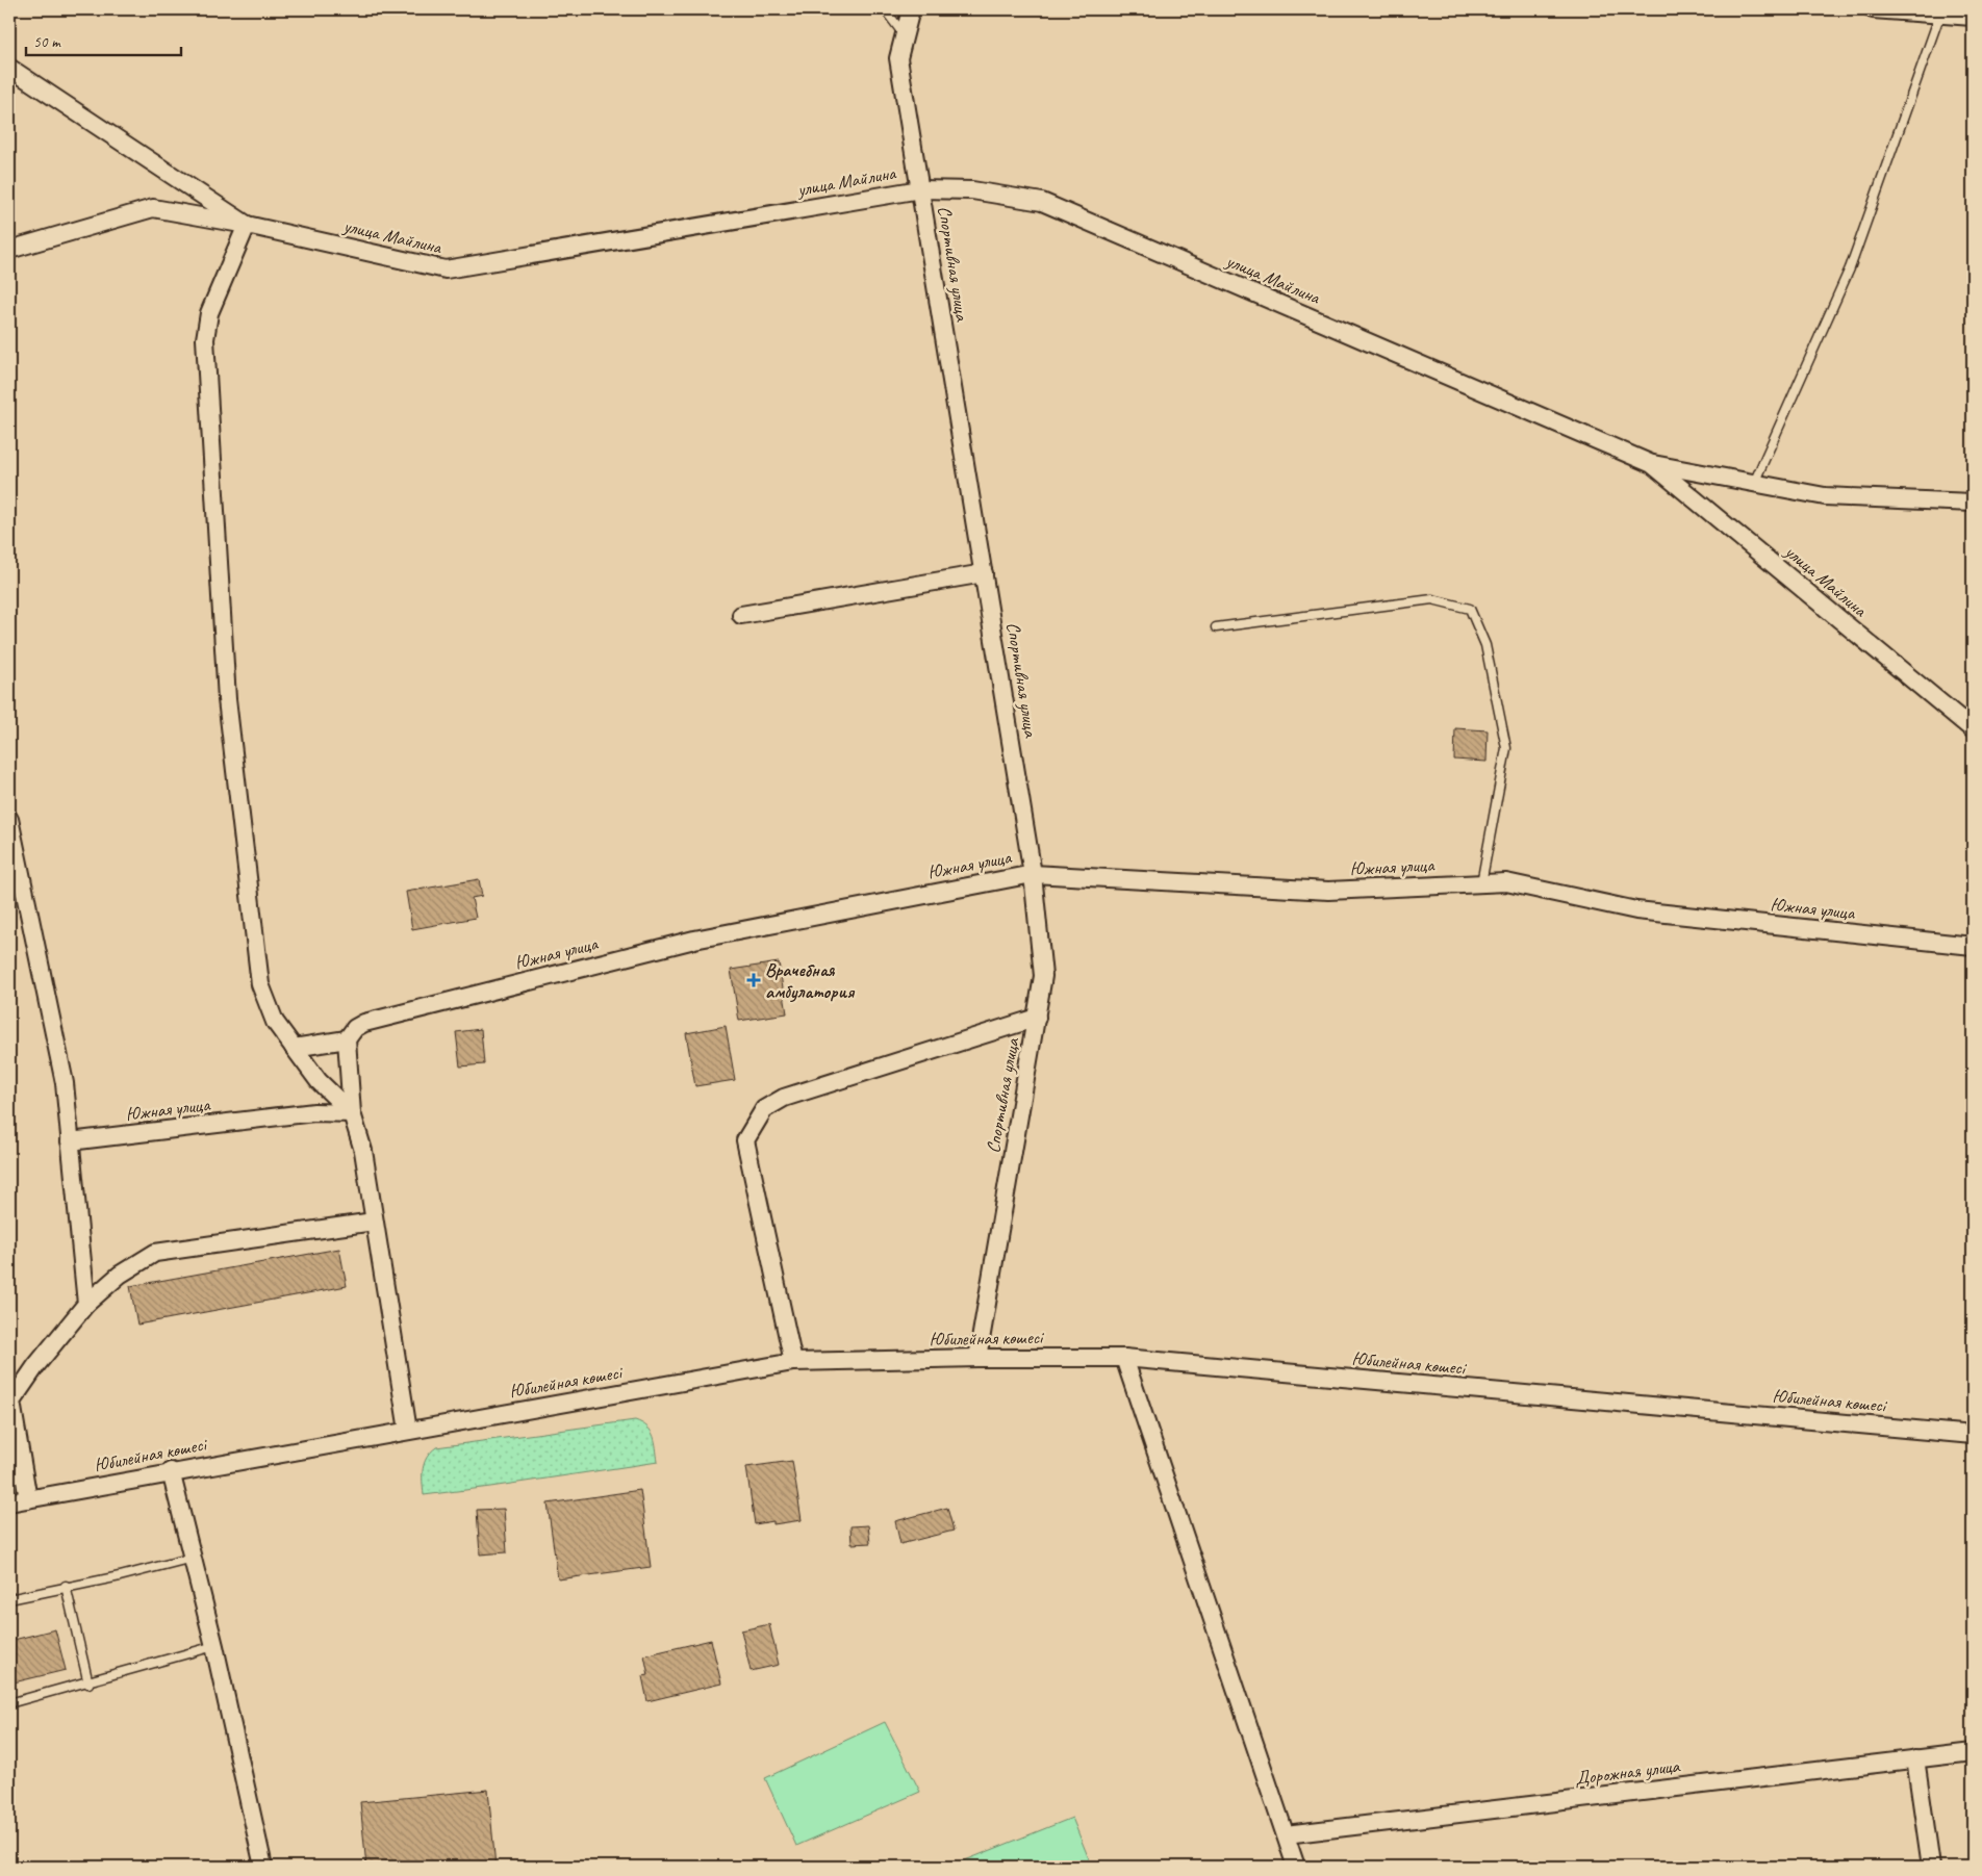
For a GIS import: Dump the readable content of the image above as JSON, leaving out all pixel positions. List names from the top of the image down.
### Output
{
  "streets": {
    "street": [
      "улица Майлина",
      "Спортивная улица",
      "Южная улица",
      "Юбилейная көшесі",
      "Дорожная улица"
    ]
  },
  "crossings": [
    ["улица Майлина", "Спортивная улица"],
    ["Спортивная улица", "Южная улица"],
    ["Спортивная улица", "Юбилейная көшесі"]
  ],
  "places": {
    "health": ["Врачебная амбулатория"]
  },
  "scale_bar": "50 m"
}
